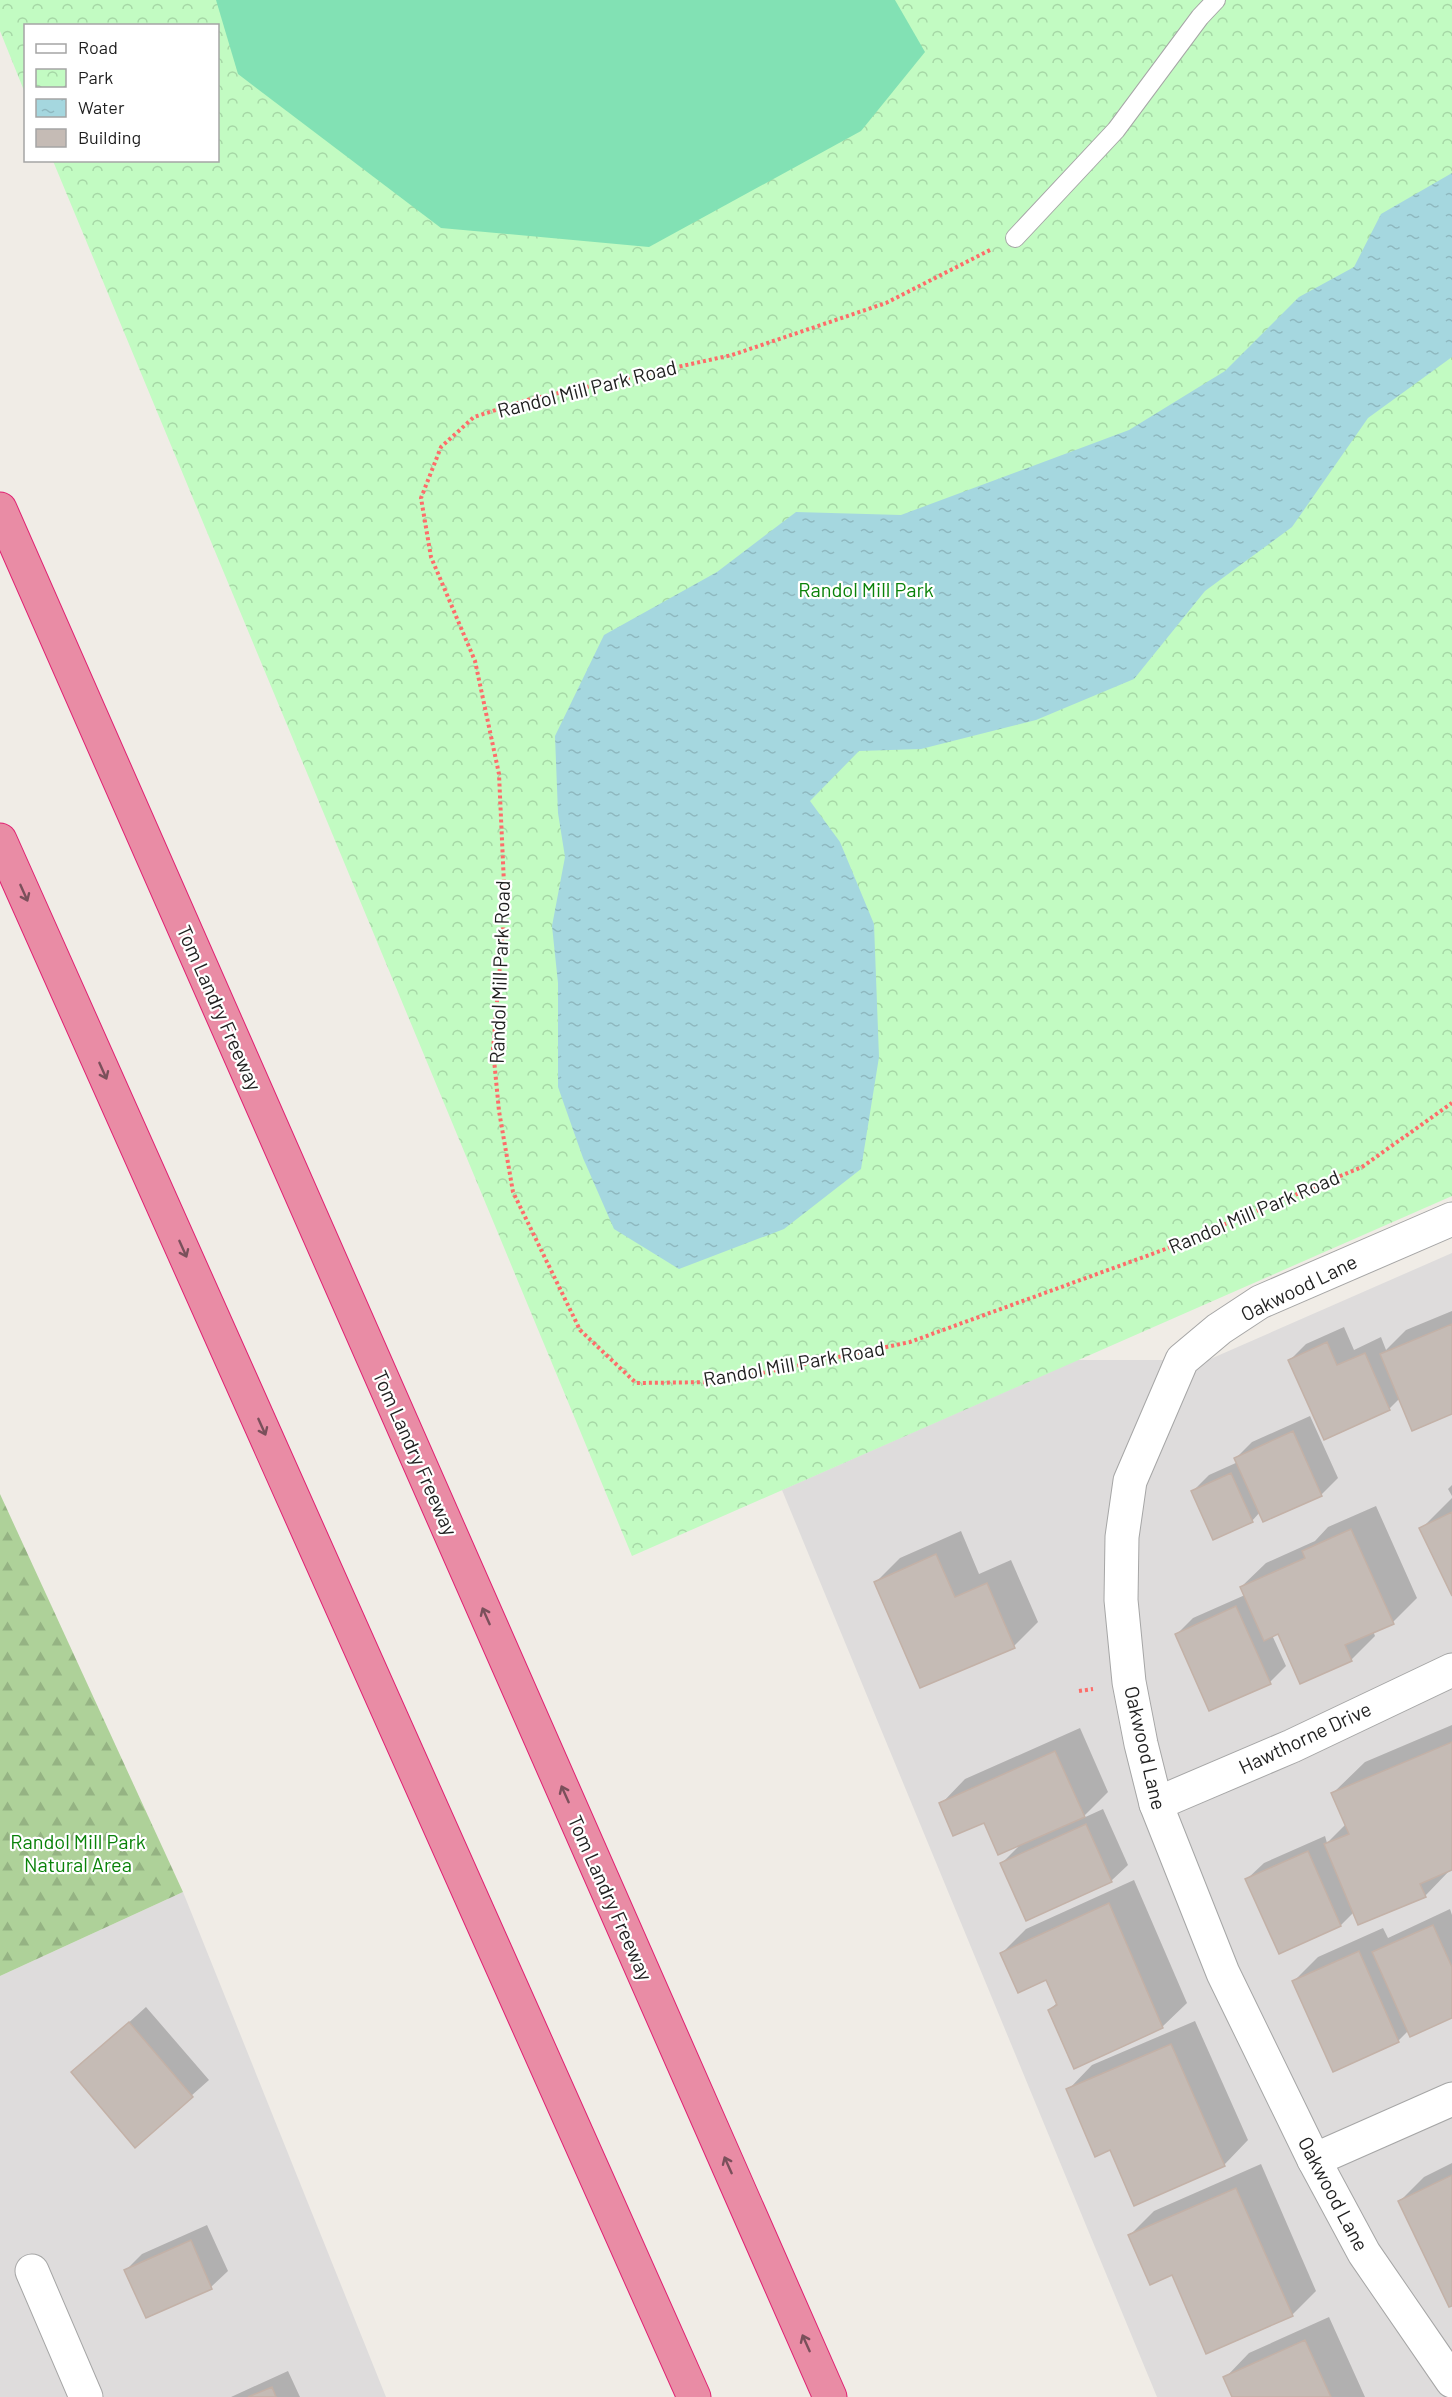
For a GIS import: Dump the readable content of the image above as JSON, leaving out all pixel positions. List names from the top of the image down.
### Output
{
  "streets": {
    "highway": ["Tom Landry Freeway"],
    "street": ["Oakwood Lane", "Hawthorne Drive"],
    "path": ["Randol Mill Park Road"]
  },
  "crossings": [
    ["Oakwood Lane", "Hawthorne Drive"]
  ],
  "parks": ["Randol Mill Park", "Randol Mill Park Natural Area"],
  "legend": [
    "Road",
    "Park",
    "Water",
    "Building"
  ]
}
